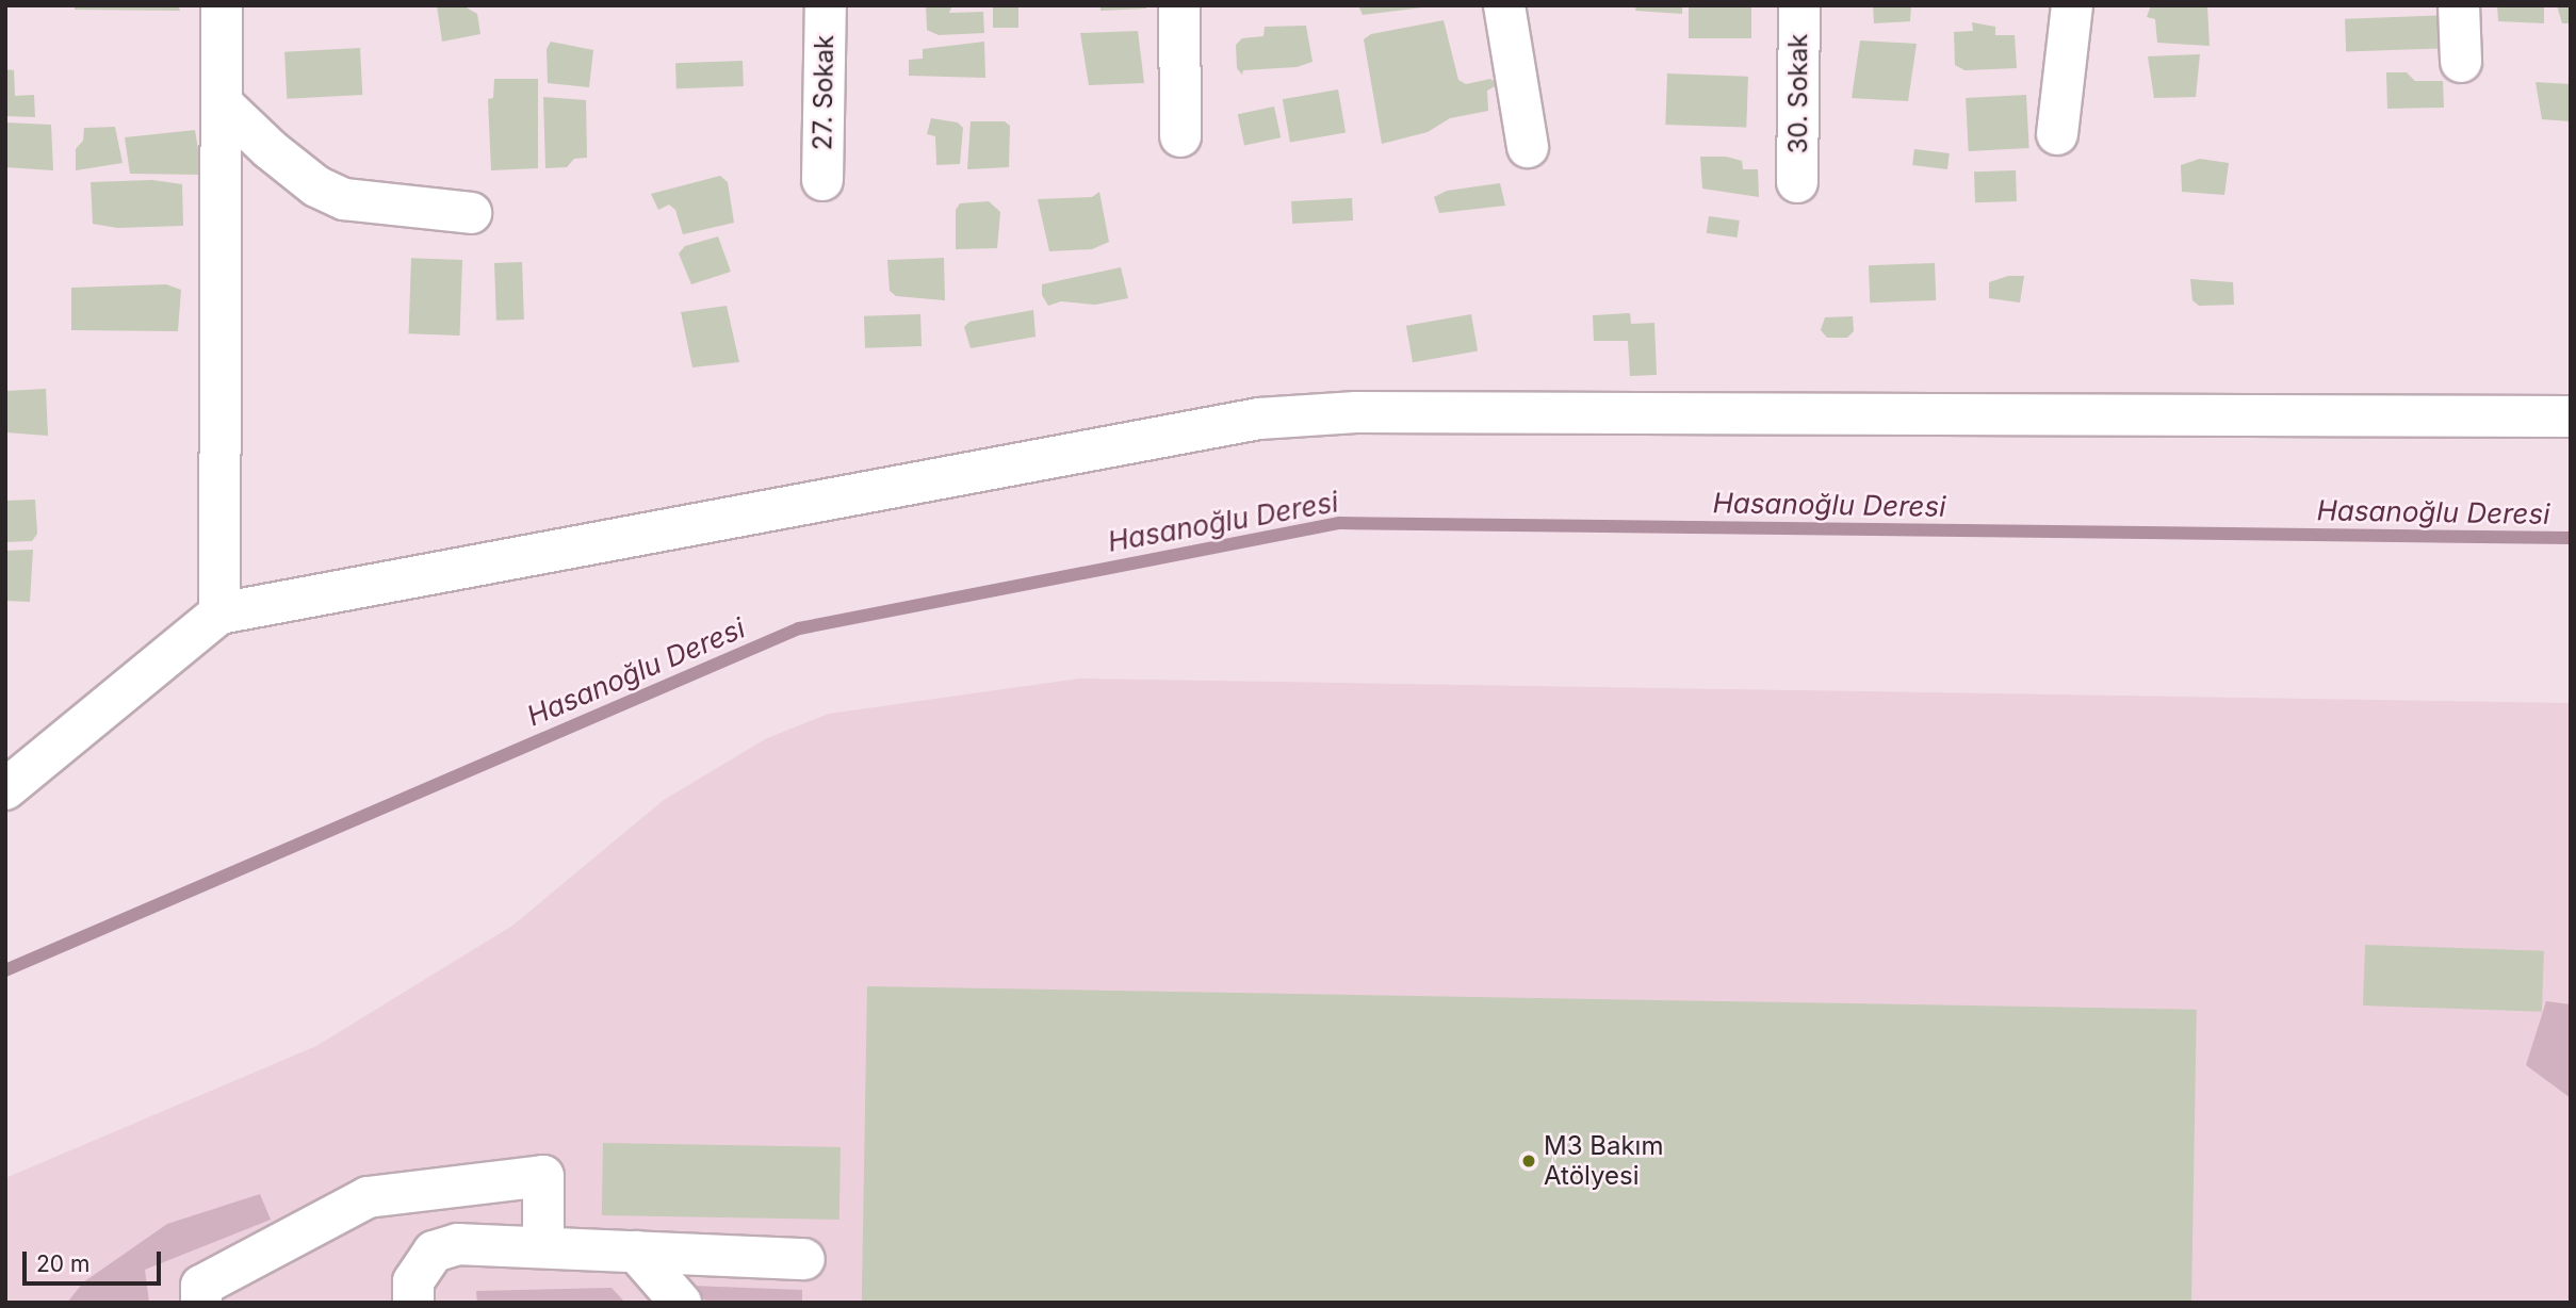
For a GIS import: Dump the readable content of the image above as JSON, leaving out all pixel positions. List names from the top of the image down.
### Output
{
  "streets": {
    "street": ["27. Sokak", "30. Sokak"]
  },
  "water": ["Hasanoğlu Deresi"],
  "places": ["M3 Bakım Atölyesi"],
  "scale_bar": "20 m"
}
